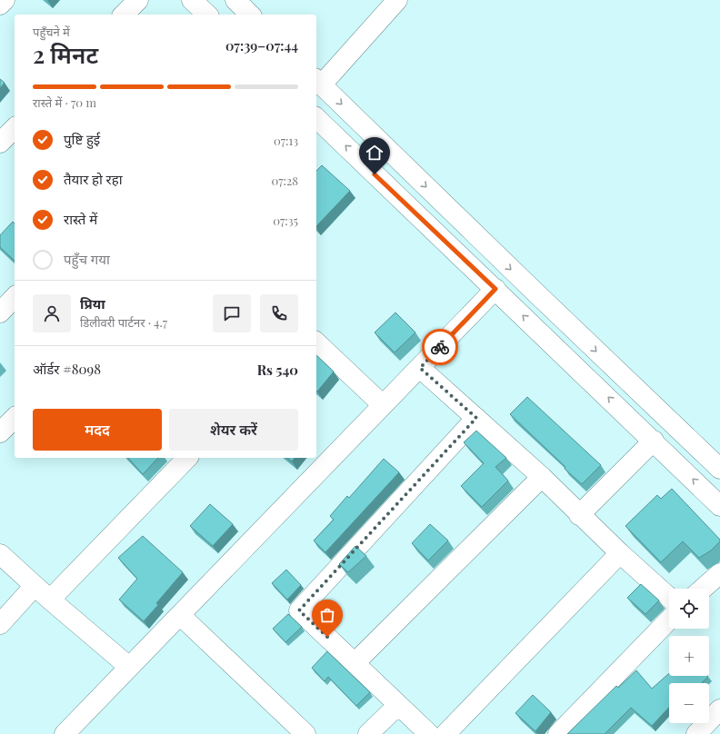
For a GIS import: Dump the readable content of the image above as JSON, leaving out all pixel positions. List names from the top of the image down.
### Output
{
  "page": {
    "heading": ["2 मिनट", "पहुँचने में", "07:39–07:44"],
    "panel": [
      "प्रिया",
      "डिलीवरी पार्टनर · 4.7",
      "ऑर्डर #8098",
      "Rs 540"
    ],
    "bar": "रास्ते में · 70 m",
    "list": [
      ["पुष्टि हुई", "07:13"],
      ["तैयार हो रहा", "07:28"],
      ["रास्ते में", "07:35"],
      "पहुँच गया"
    ],
    "buttons": ["मदद", "शेयर करें"],
    "map_buttons": ["+", "−"]
  }
}
